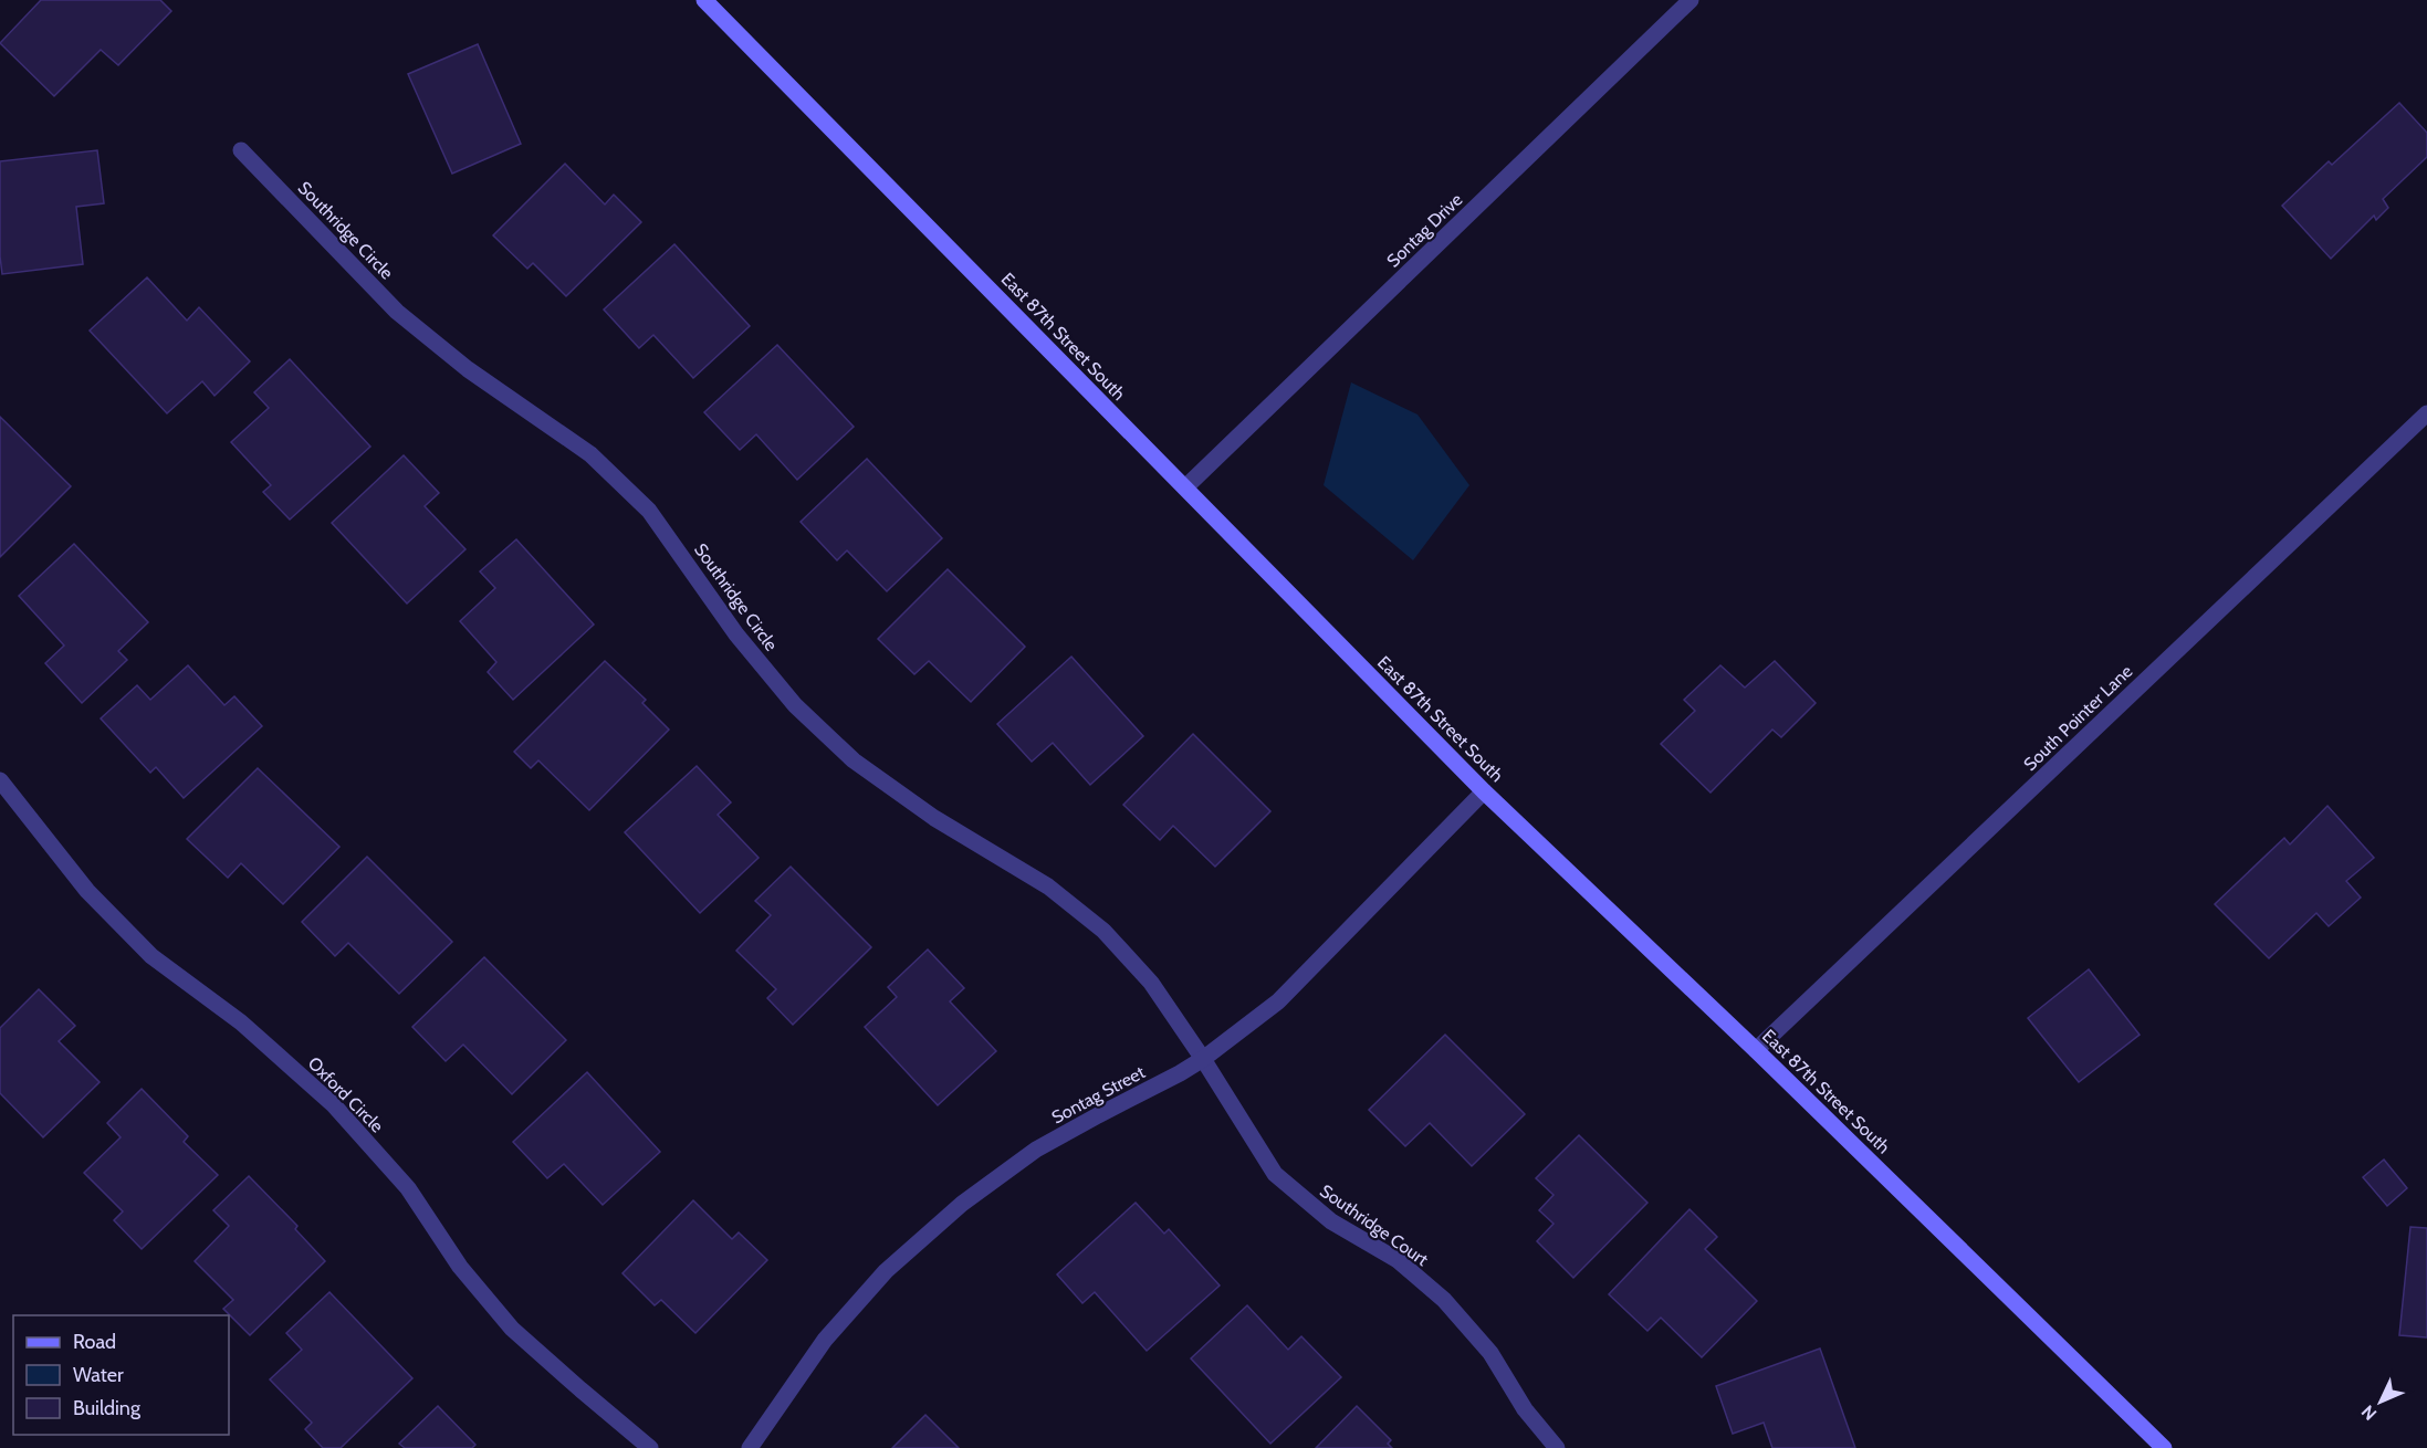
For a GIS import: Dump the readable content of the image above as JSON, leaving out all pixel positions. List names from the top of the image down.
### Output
{
  "streets": {
    "street": [
      "Southridge Circle",
      "Sontag Drive",
      "East 87th Street South",
      "South Pointer Lane",
      "Oxford Circle",
      "Sontag Street",
      "Southridge Court"
    ]
  },
  "crossings": [
    ["Southridge Circle", "Sontag Street"],
    ["Southridge Circle", "Southridge Court"],
    ["Sontag Drive", "East 87th Street South"],
    ["East 87th Street South", "South Pointer Lane"],
    ["East 87th Street South", "Sontag Street"],
    ["Sontag Street", "Southridge Court"]
  ],
  "legend": ["Road", "Water", "Building"],
  "north": "bottom left"
}
